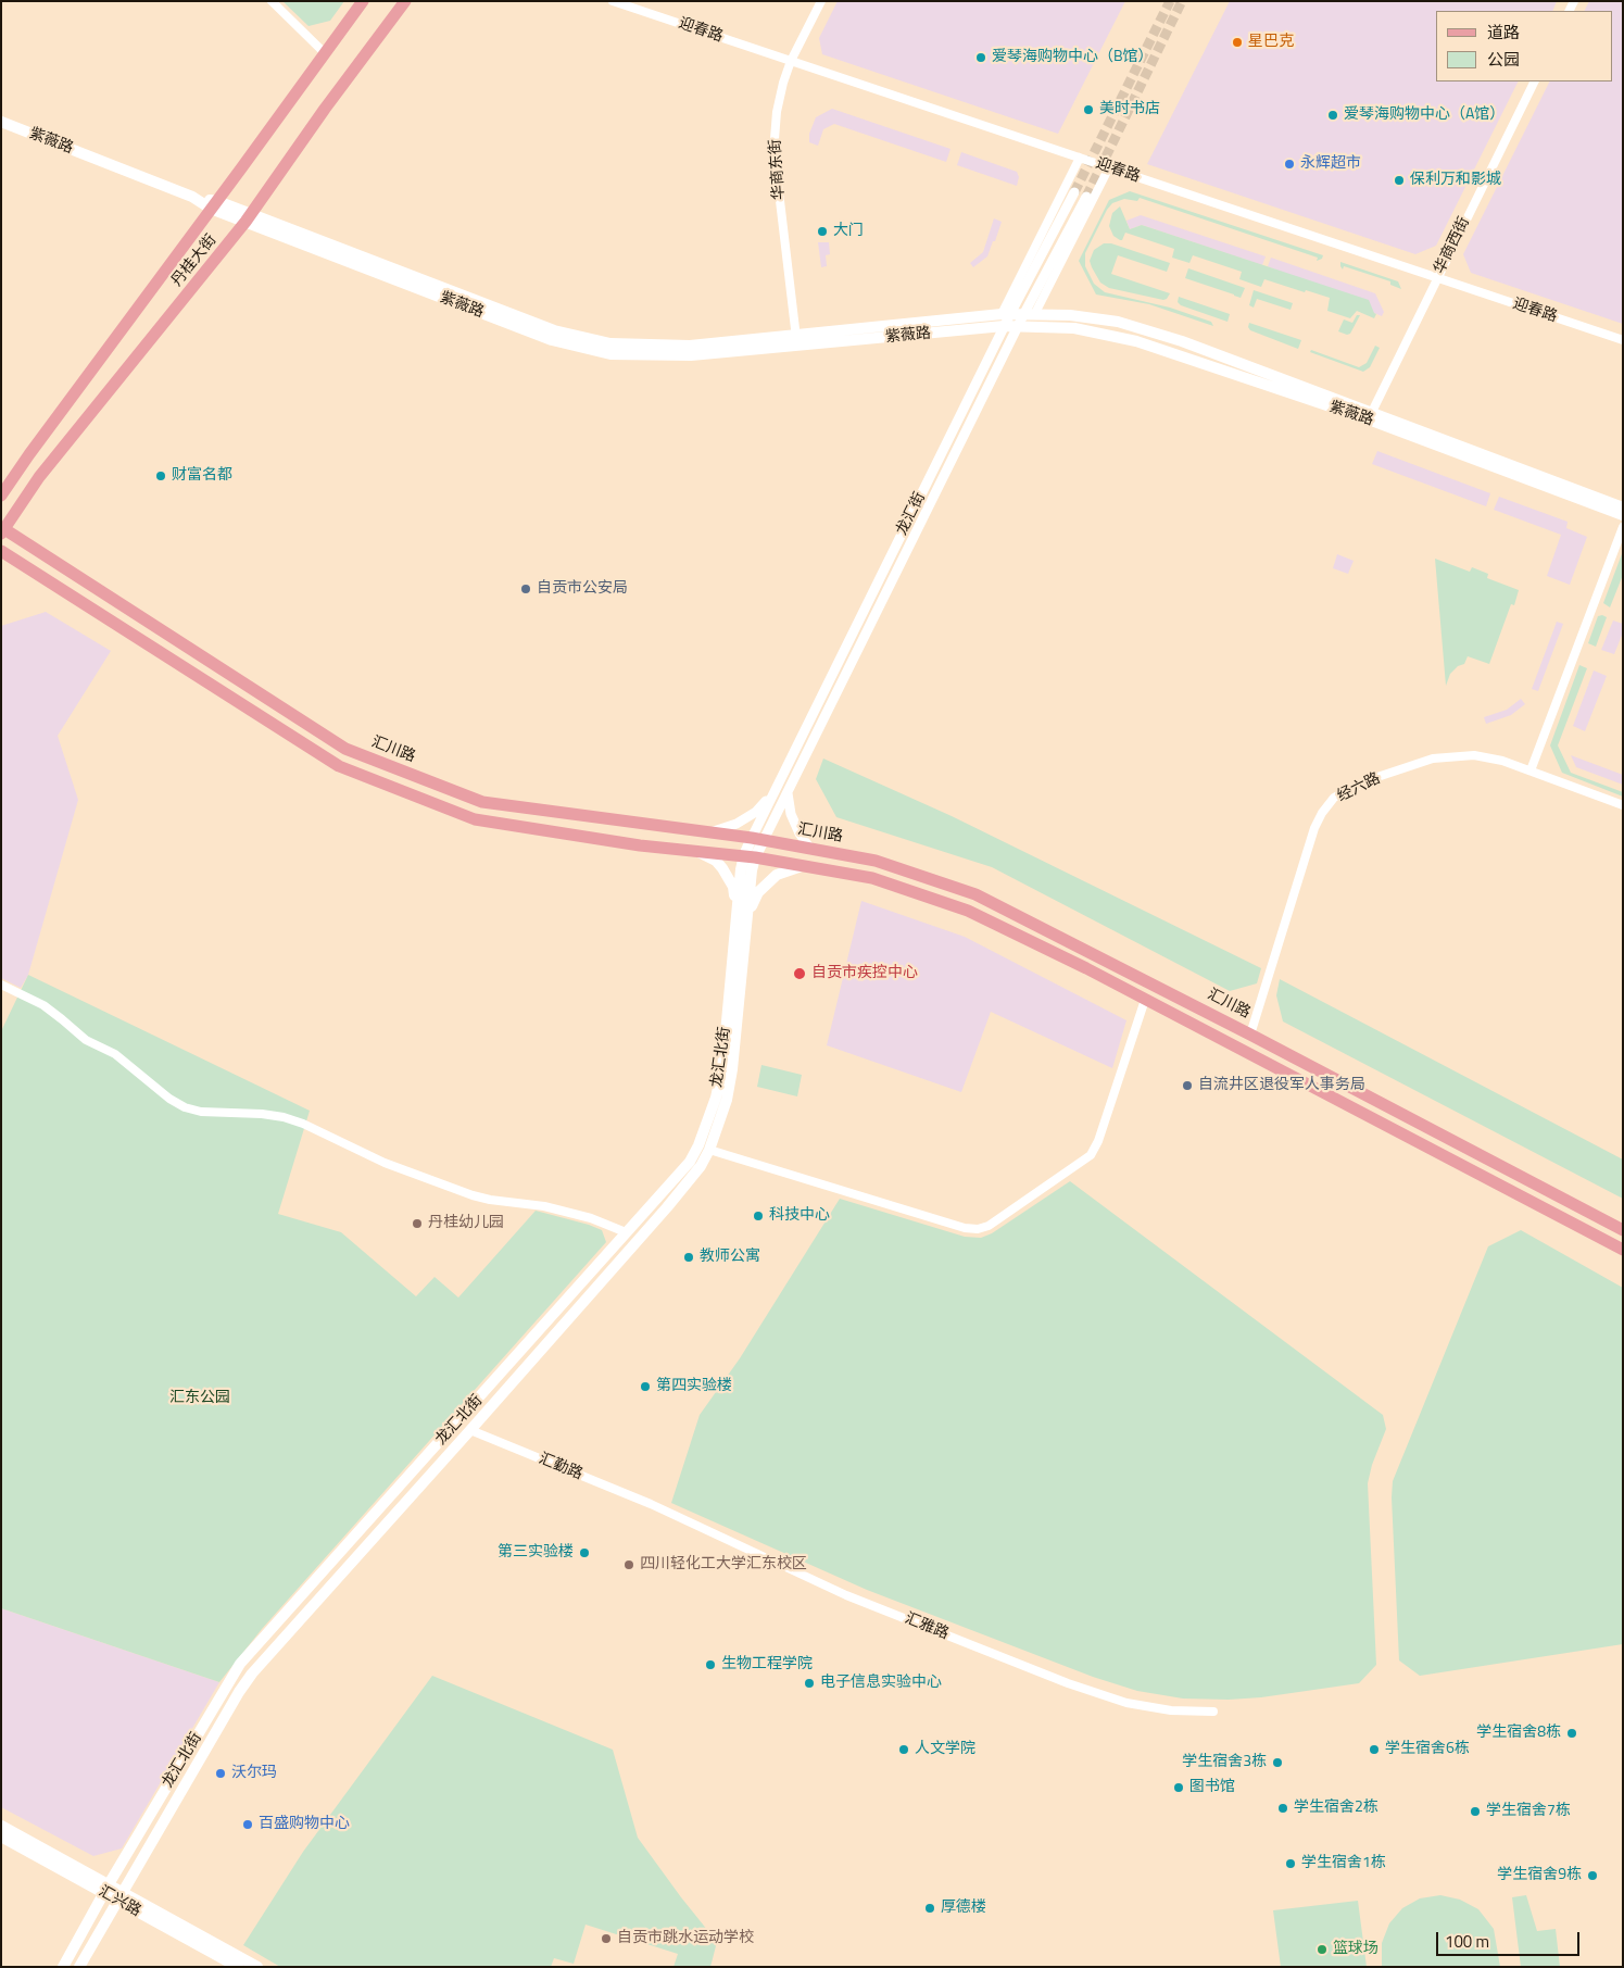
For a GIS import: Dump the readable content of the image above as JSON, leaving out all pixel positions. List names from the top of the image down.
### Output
{
  "streets": {
    "main road": [
      "紫薇路",
      "丹桂大街",
      "汇川路",
      "龙汇北街",
      "汇兴路"
    ],
    "street": [
      "迎春路",
      "华商东街",
      "华商西街",
      "龙汇街",
      "经六路",
      "汇勤路",
      "汇雅路"
    ]
  },
  "crossings": [
    ["迎春路", "华商东街"],
    ["迎春路", "华商西街"],
    ["紫薇路", "华商东街"],
    ["紫薇路", "华商西街"],
    ["紫薇路", "丹桂大街"],
    ["紫薇路", "龙汇街"],
    ["丹桂大街", "汇川路"],
    ["龙汇街", "汇川路"],
    ["龙汇街", "龙汇北街"],
    ["汇川路", "经六路"],
    ["汇川路", "龙汇北街"],
    ["龙汇北街", "汇勤路"],
    ["龙汇北街", "汇兴路"],
    ["汇勤路", "汇雅路"]
  ],
  "parks": ["汇东公园"],
  "places": [
    "星巴克",
    "爱琴海购物中心（B馆）",
    "美时书店",
    "爱琴海购物中心（A馆）",
    "永辉超市",
    "保利万和影城",
    "大门",
    "财富名都",
    "自贡市公安局",
    "自贡市疾控中心",
    "自流井区退役军人事务局",
    "科技中心",
    "丹桂幼儿园",
    "教师公寓",
    "第四实验楼",
    "第三实验楼",
    "四川轻化工大学汇东校区",
    "生物工程学院",
    "电子信息实验中心",
    "学生宿舍8栋",
    "人文学院",
    "学生宿舍6栋",
    "学生宿舍3栋",
    "沃尔玛",
    "图书馆",
    "学生宿舍2栋",
    "学生宿舍7栋",
    "百盛购物中心",
    "学生宿舍1栋",
    "学生宿舍9栋",
    "厚德楼",
    "自贡市跳水运动学校",
    "篮球场"
  ],
  "legend": ["道路", "公园"],
  "scale_bar": "100 m"
}
